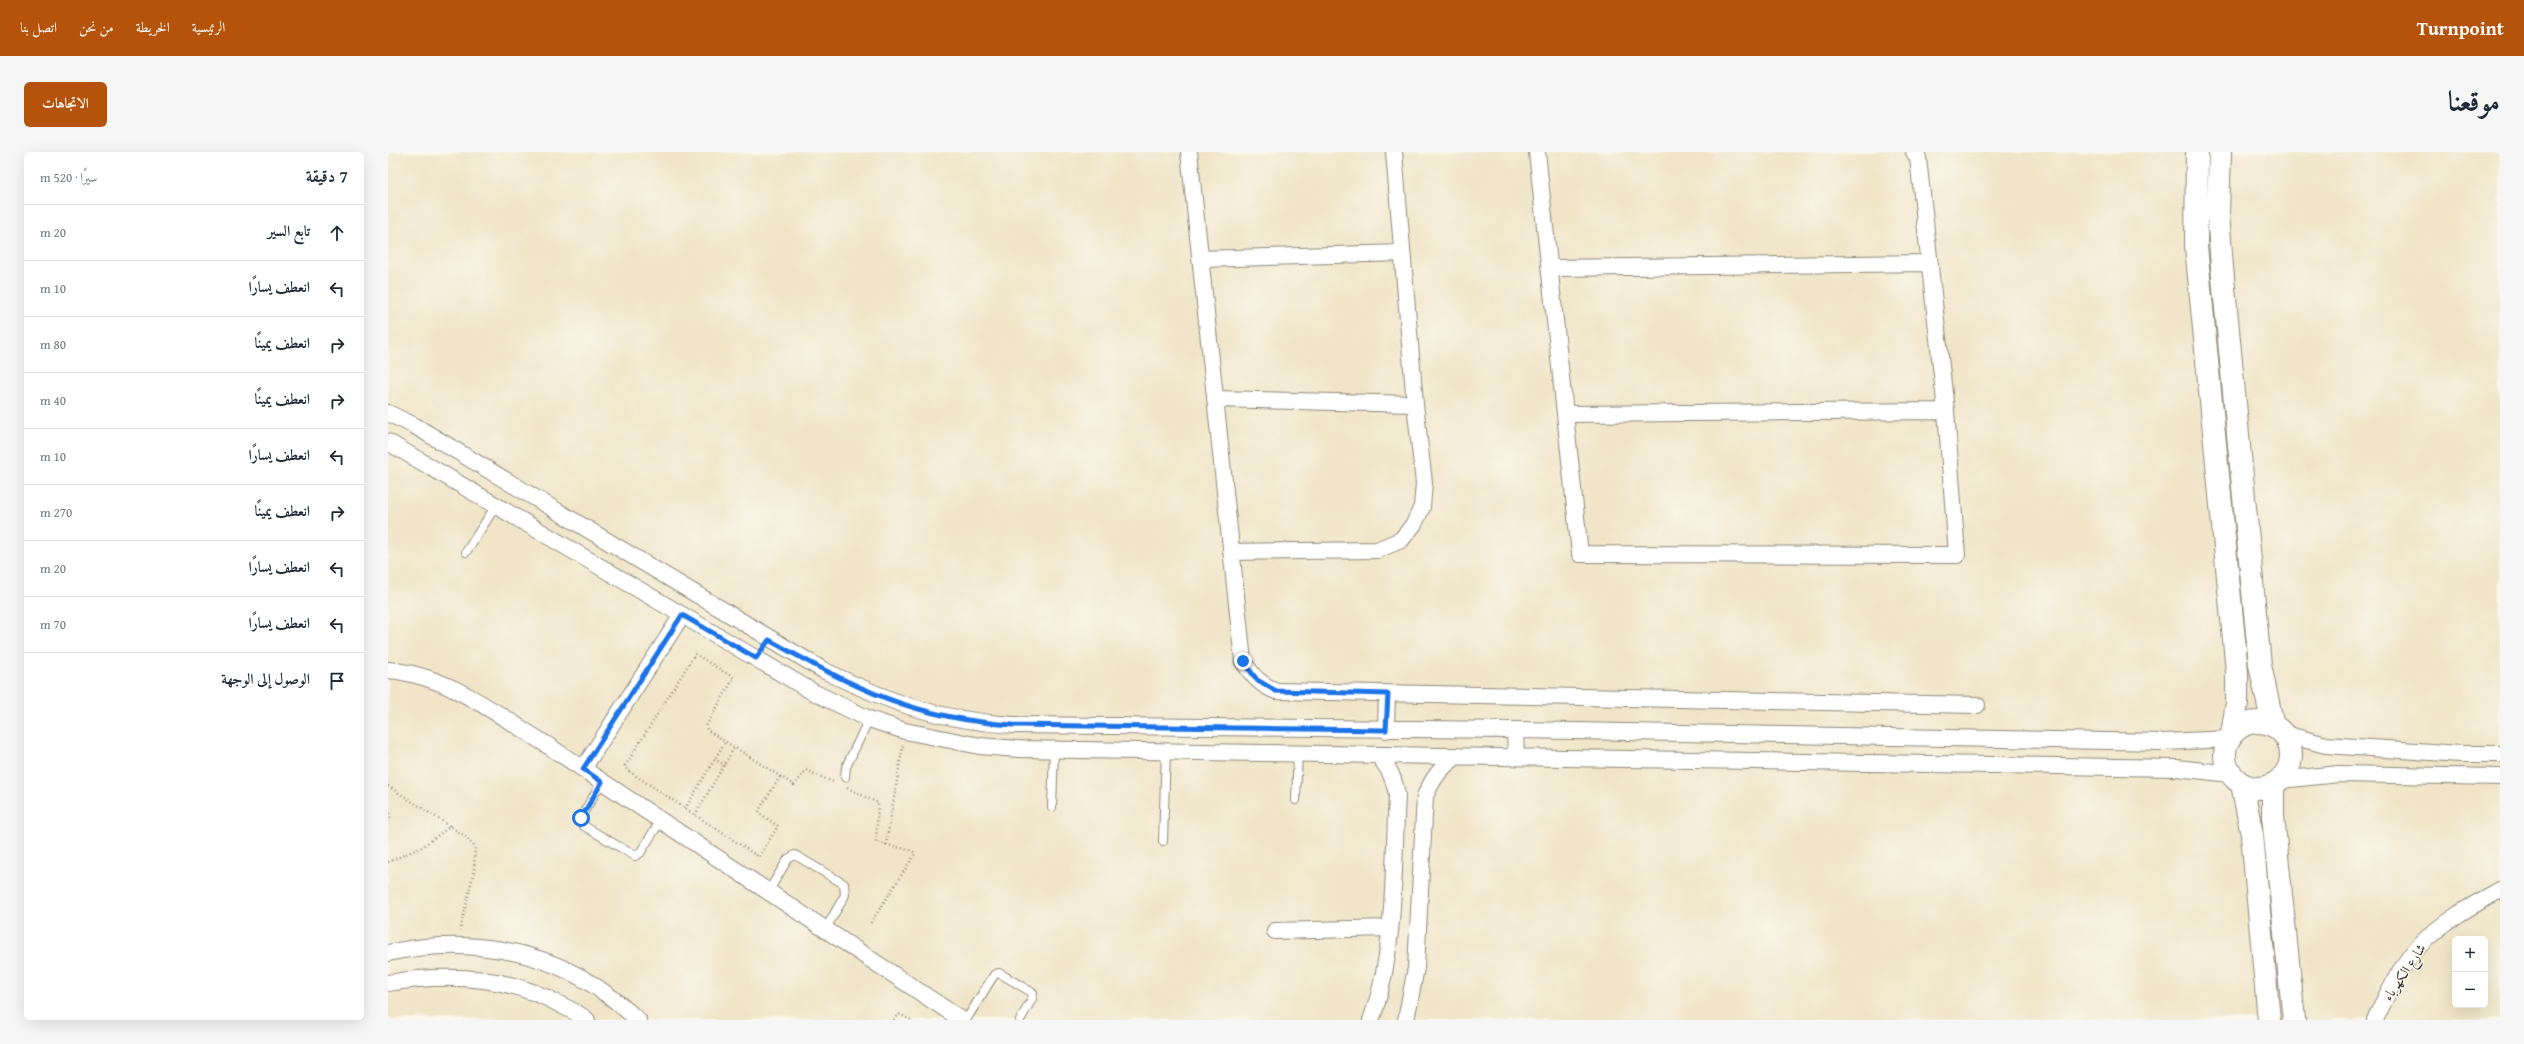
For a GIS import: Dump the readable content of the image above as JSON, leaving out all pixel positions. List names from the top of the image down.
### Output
{
  "streets": {
    "street": ["شارع الكهرباء"]
  },
  "page": {
    "header": "Turnpoint",
    "nav": [
      "الرئيسية",
      "الخريطة",
      "من نحن",
      "اتصل بنا"
    ],
    "title": "موقعنا",
    "buttons": "الاتجاهات",
    "heading": ["7 دقيقة", "سيرًا · 520 m"],
    "list": [
      ["تابع السير", "20 m"],
      ["انعطف يسارًا", "10 m"],
      ["انعطف يمينًا", "80 m"],
      ["انعطف يمينًا", "40 m"],
      ["انعطف يسارًا", "10 m"],
      ["انعطف يمينًا", "270 m"],
      ["انعطف يسارًا", "20 m"],
      ["انعطف يسارًا", "70 m"],
      "الوصول إلى الوجهة"
    ],
    "map_buttons": ["+", "−"]
  }
}
